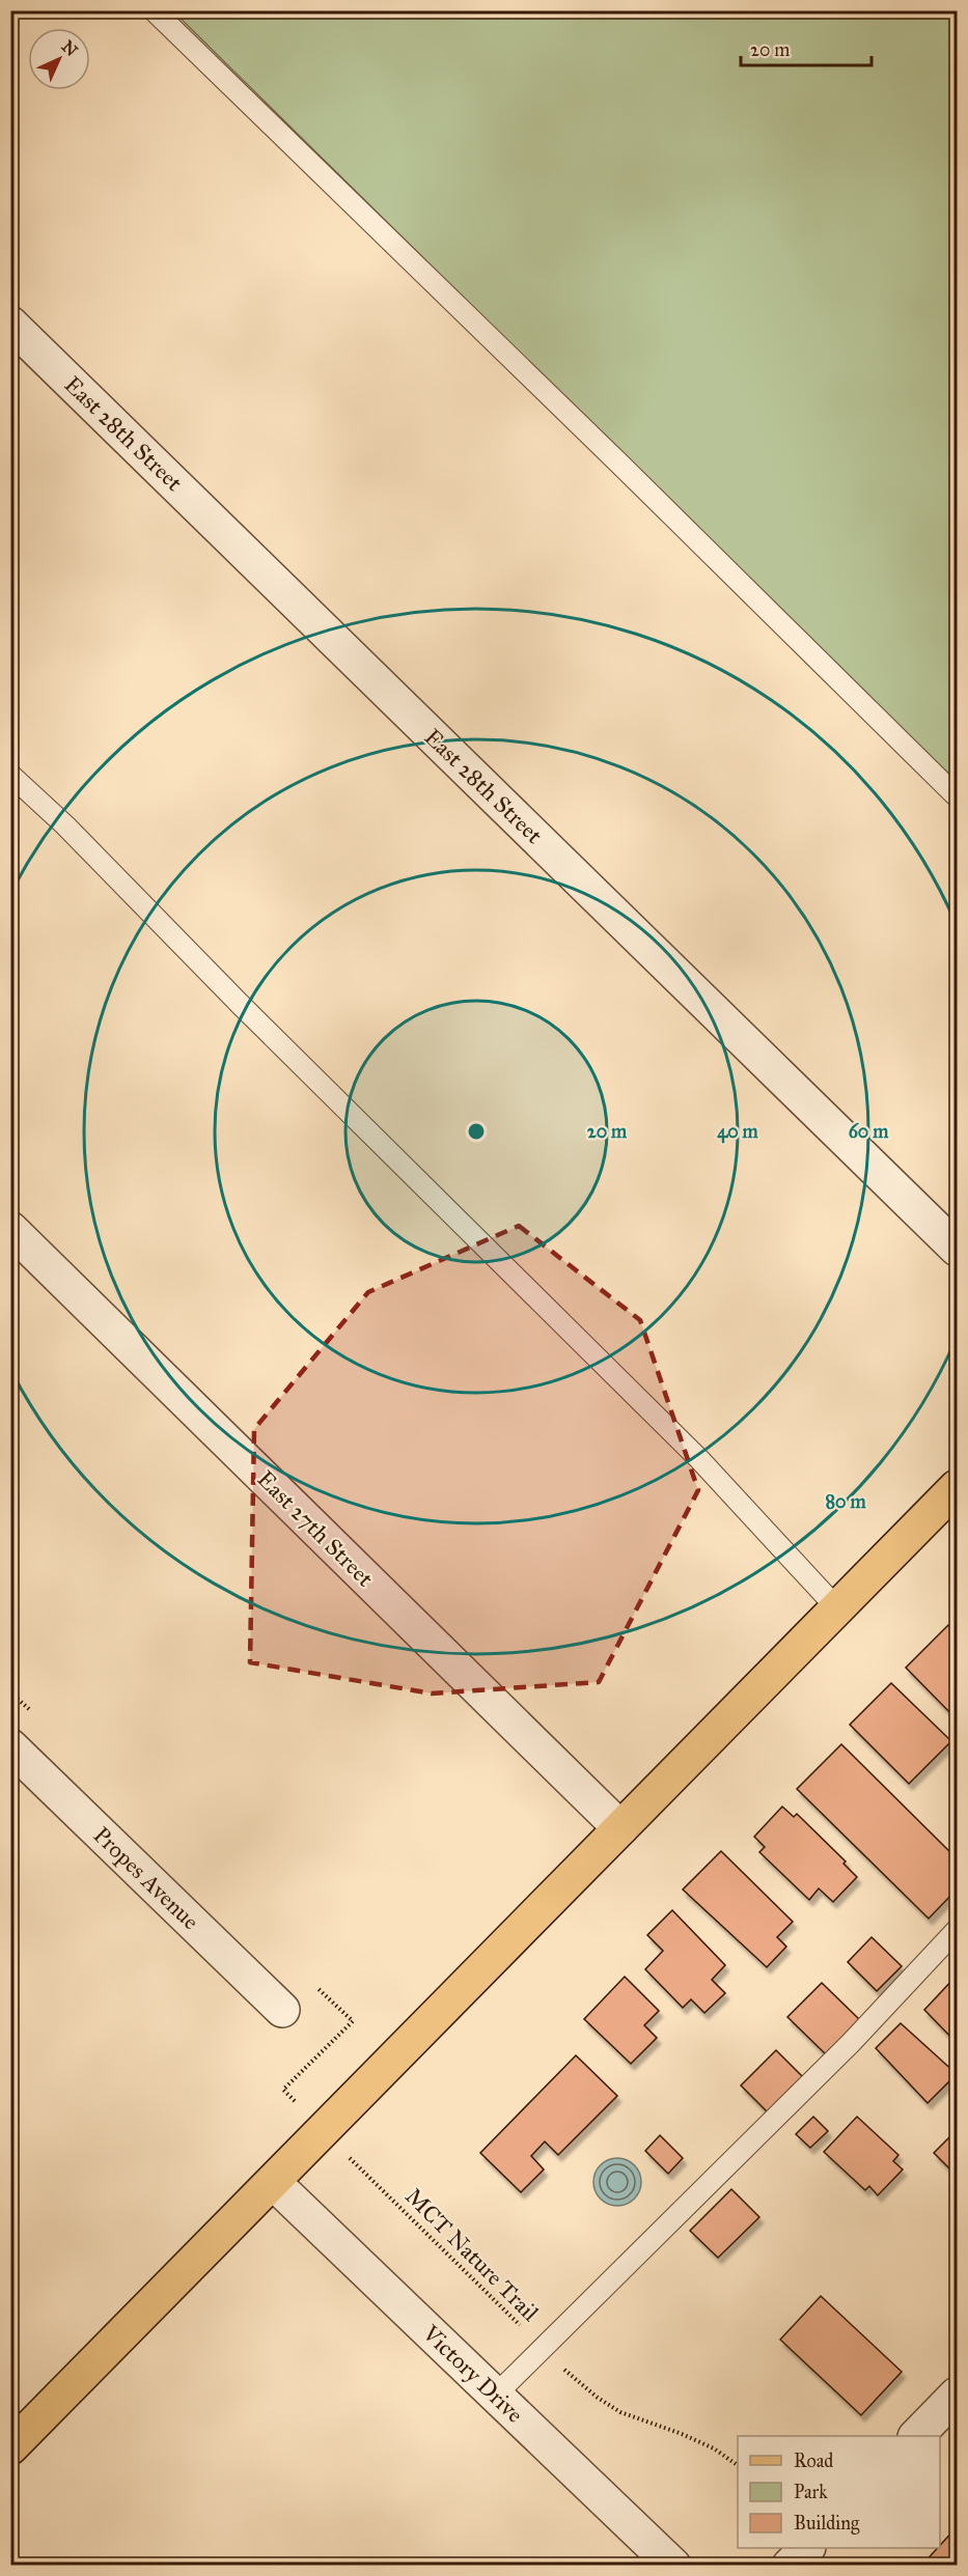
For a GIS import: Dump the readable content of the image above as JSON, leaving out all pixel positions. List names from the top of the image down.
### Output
{
  "streets": {
    "street": [
      "East 28th Street",
      "East 27th Street",
      "Propes Avenue",
      "Victory Drive"
    ],
    "path": ["MCT Nature Trail"]
  },
  "legend": ["Road", "Park", "Building"],
  "scale_bar": "20 m",
  "north": "top right",
  "rings": [
    "20 m",
    "40 m",
    "60 m",
    "80 m"
  ]
}
